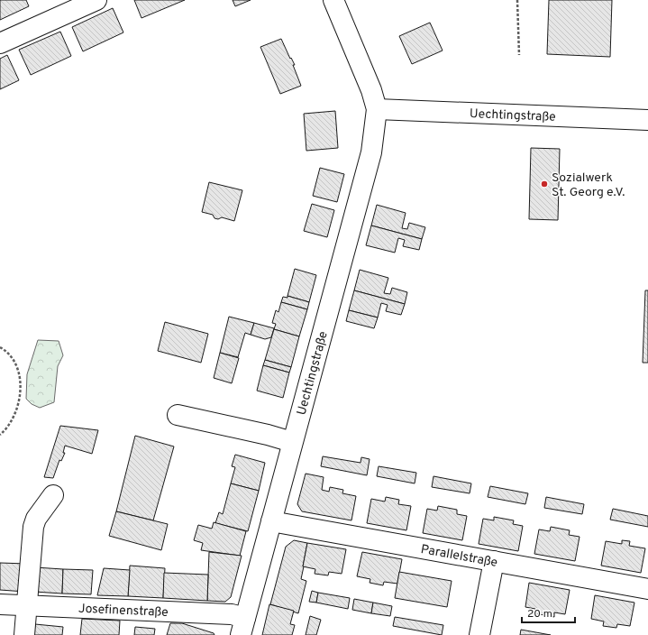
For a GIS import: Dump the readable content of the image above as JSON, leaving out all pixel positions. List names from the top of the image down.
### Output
{
  "streets": {
    "street": ["Uechtingstraße", "Parallelstraße", "Josefinenstraße"]
  },
  "crossings": [
    ["Uechtingstraße", "Parallelstraße"],
    ["Uechtingstraße", "Josefinenstraße"]
  ],
  "places": ["Sozialwerk St. Georg e.V."],
  "scale_bar": "20 m"
}
